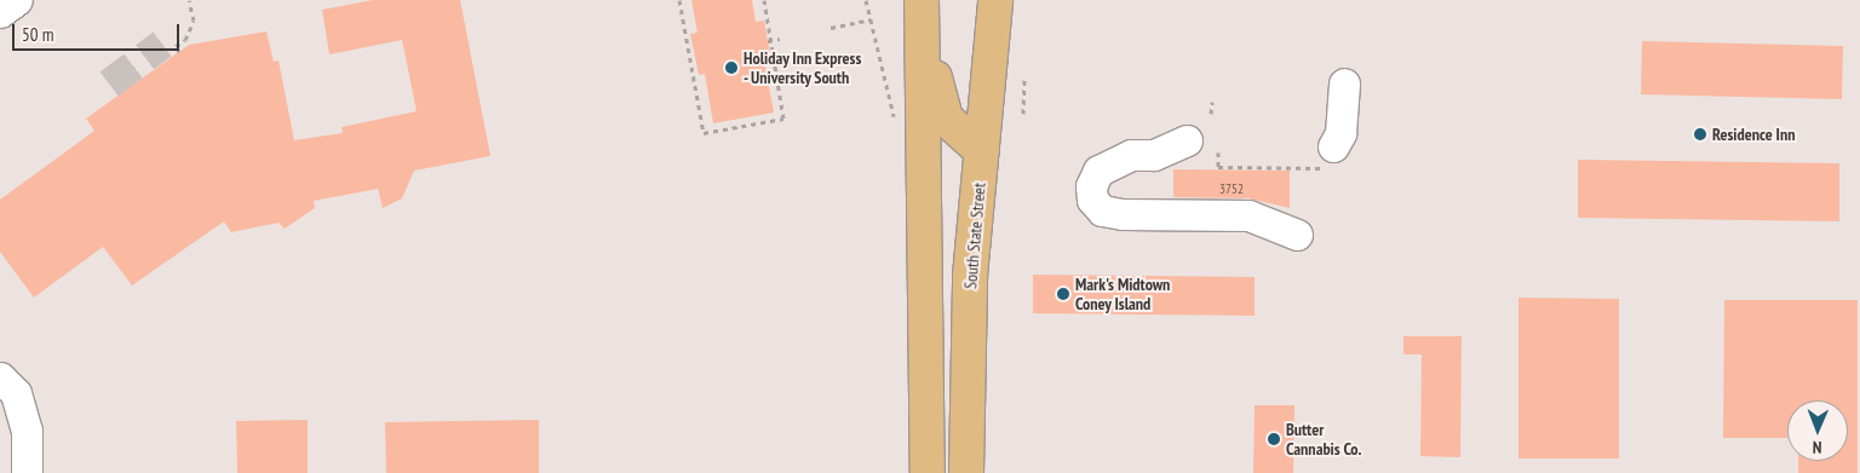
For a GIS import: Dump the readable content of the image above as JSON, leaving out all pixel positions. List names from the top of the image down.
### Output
{
  "streets": {
    "main road": ["South State Street"]
  },
  "places": [
    "Holiday Inn Express - University South",
    "Residence Inn",
    "Mark's Midtown Coney Island",
    "Butter Cannabis Co."
  ],
  "house_numbers": ["3752"],
  "scale_bar": "50 m",
  "north": "bottom"
}
